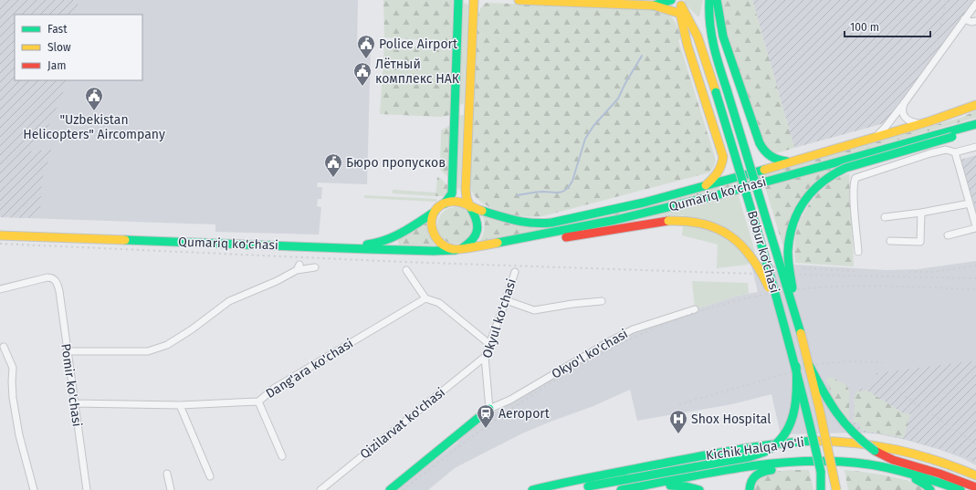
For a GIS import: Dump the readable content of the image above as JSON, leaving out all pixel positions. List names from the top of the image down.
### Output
{
  "streets": {
    "main road": ["Qumariq ko'chasi", "Bobur ko'chasi", "Kichik Halqa yo'li"],
    "street": [
      "Okyul ko'chasi",
      "Okyo'l ko'chasi",
      "Dang'ara ko'chasi",
      "Pomir ko'chasi",
      "Qizilarvat ko'chasi"
    ]
  },
  "crossings": [
    ["Okyul ko'chasi", "Okyo'l ko'chasi"],
    ["Okyul ko'chasi", "Qizilarvat ko'chasi"],
    ["Dang'ara ko'chasi", "Pomir ko'chasi"]
  ],
  "places": {
    "public building": [
      "Police Airport",
      "Лётный комплекс НАК",
      "\"Uzbekistan Helicopters\" Aircompany",
      "Бюро пропусков"
    ],
    "station": ["Aeroport"],
    "hospital": ["Shox Hospital"]
  },
  "legend": ["Fast", "Slow", "Jam"],
  "scale_bar": "100 m"
}
